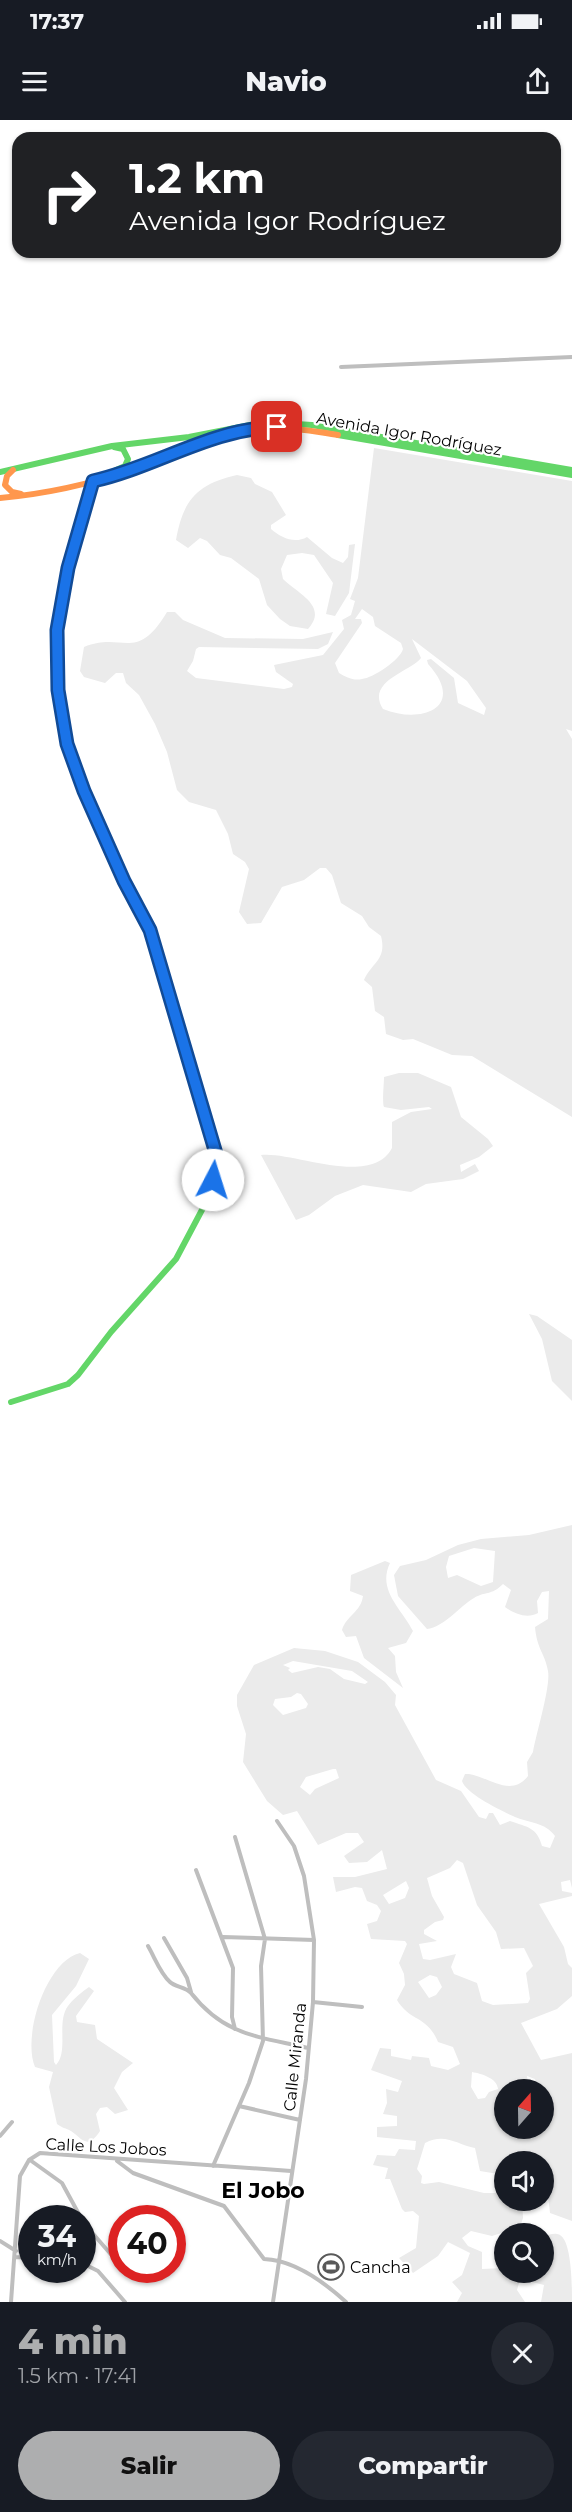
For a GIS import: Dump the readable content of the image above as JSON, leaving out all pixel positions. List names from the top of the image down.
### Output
{
  "streets": {
    "main road": ["Avenida Igor Rodríguez"],
    "street": ["Calle Miranda", "Calle Los Jobos"]
  },
  "crossings": [
    ["Calle Miranda", "Calle Los Jobos"]
  ],
  "districts": ["El Jobo"],
  "places": {
    "sports": ["Cancha"]
  },
  "north": "top",
  "page": {
    "status": "17:37",
    "header": "Navio",
    "turn": ["1.2 km", "Avenida Igor Rodríguez"],
    "speed": "34 km/h",
    "limit": "40",
    "heading": ["4 min", "1.5 km · 17:41"],
    "buttons": ["Salir", "Compartir"]
  }
}
